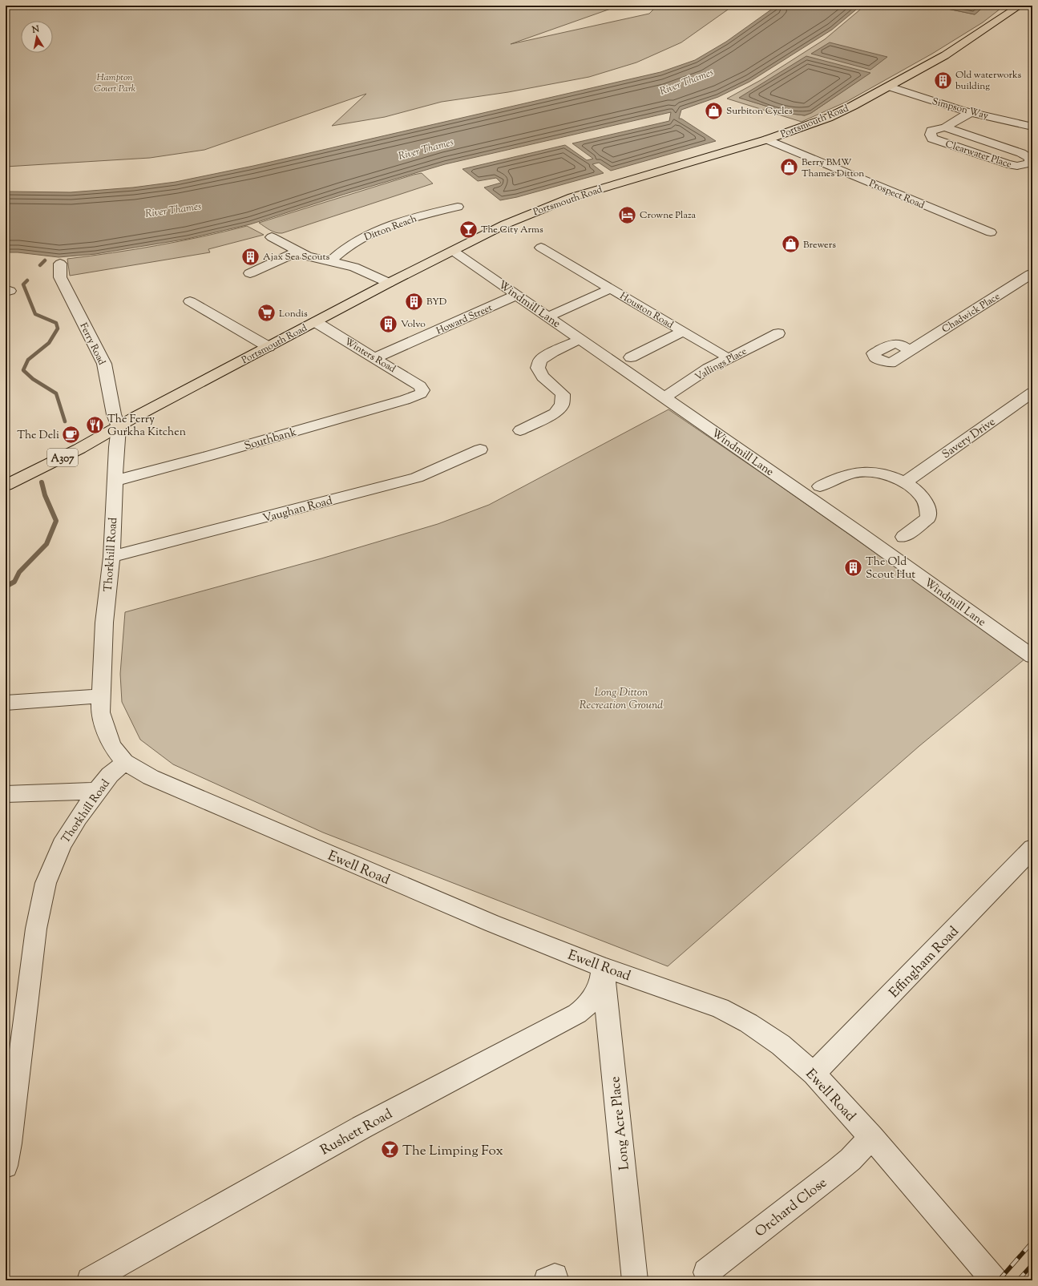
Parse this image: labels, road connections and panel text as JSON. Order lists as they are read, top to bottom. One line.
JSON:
{"streets":{"main road":["Portsmouth Road","A307"],"street":["Simpson Way","Clearwater Place","Prospect Road","Ditton Reach","Windmill Lane","Houston Road","Chadwick Place","Howard Street","Ferry Road","Winters Road","Vallings Place","Savery Drive","Southbank","Vaughan Road","Thorkhill Road","Ewell Road","Effingham Road","Long Acre Place","Rushett Road","Orchard Close"]},"crossings":[["Simpson Way","Portsmouth Road"],["Simpson Way","Clearwater Place"],["Portsmouth Road","Prospect Road"],["Portsmouth Road","Windmill Lane"],["Portsmouth Road","Ferry Road"],["Portsmouth Road","Winters Road"],["Portsmouth Road","Thorkhill Road"],["Windmill Lane","Houston Road"],["Windmill Lane","Howard Street"],["Windmill Lane","Vallings Place"],["Howard Street","Winters Road"],["Ferry Road","Thorkhill Road"],["Winters Road","Southbank"],["Southbank","Thorkhill Road"],["Vaughan Road","Thorkhill Road"],["Thorkhill Road","Ewell Road"],["Ewell Road","Effingham Road"],["Ewell Road","Long Acre Place"],["Ewell Road","Rushett Road"],["Ewell Road","Orchard Close"],["Long Acre Place","Rushett Road"]],"water":["River Thames"],"parks":["Hampton Court Park","Long Ditton Recreation Ground"],"places":{"building":["Old waterworks building","Ajax Sea Scouts","BYD","Volvo","The Old Scout Hut"],"shop":["Surbiton Cycles","Berry BMW Thames Ditton","Brewers"],"hotel":["Crowne Plaza"],"bar":["The City Arms","The Limping Fox"],"supermarket":["Londis"],"restaurant":["The Ferry Gurkha Kitchen"],"cafe":["The Deli"]},"north":"top"}
